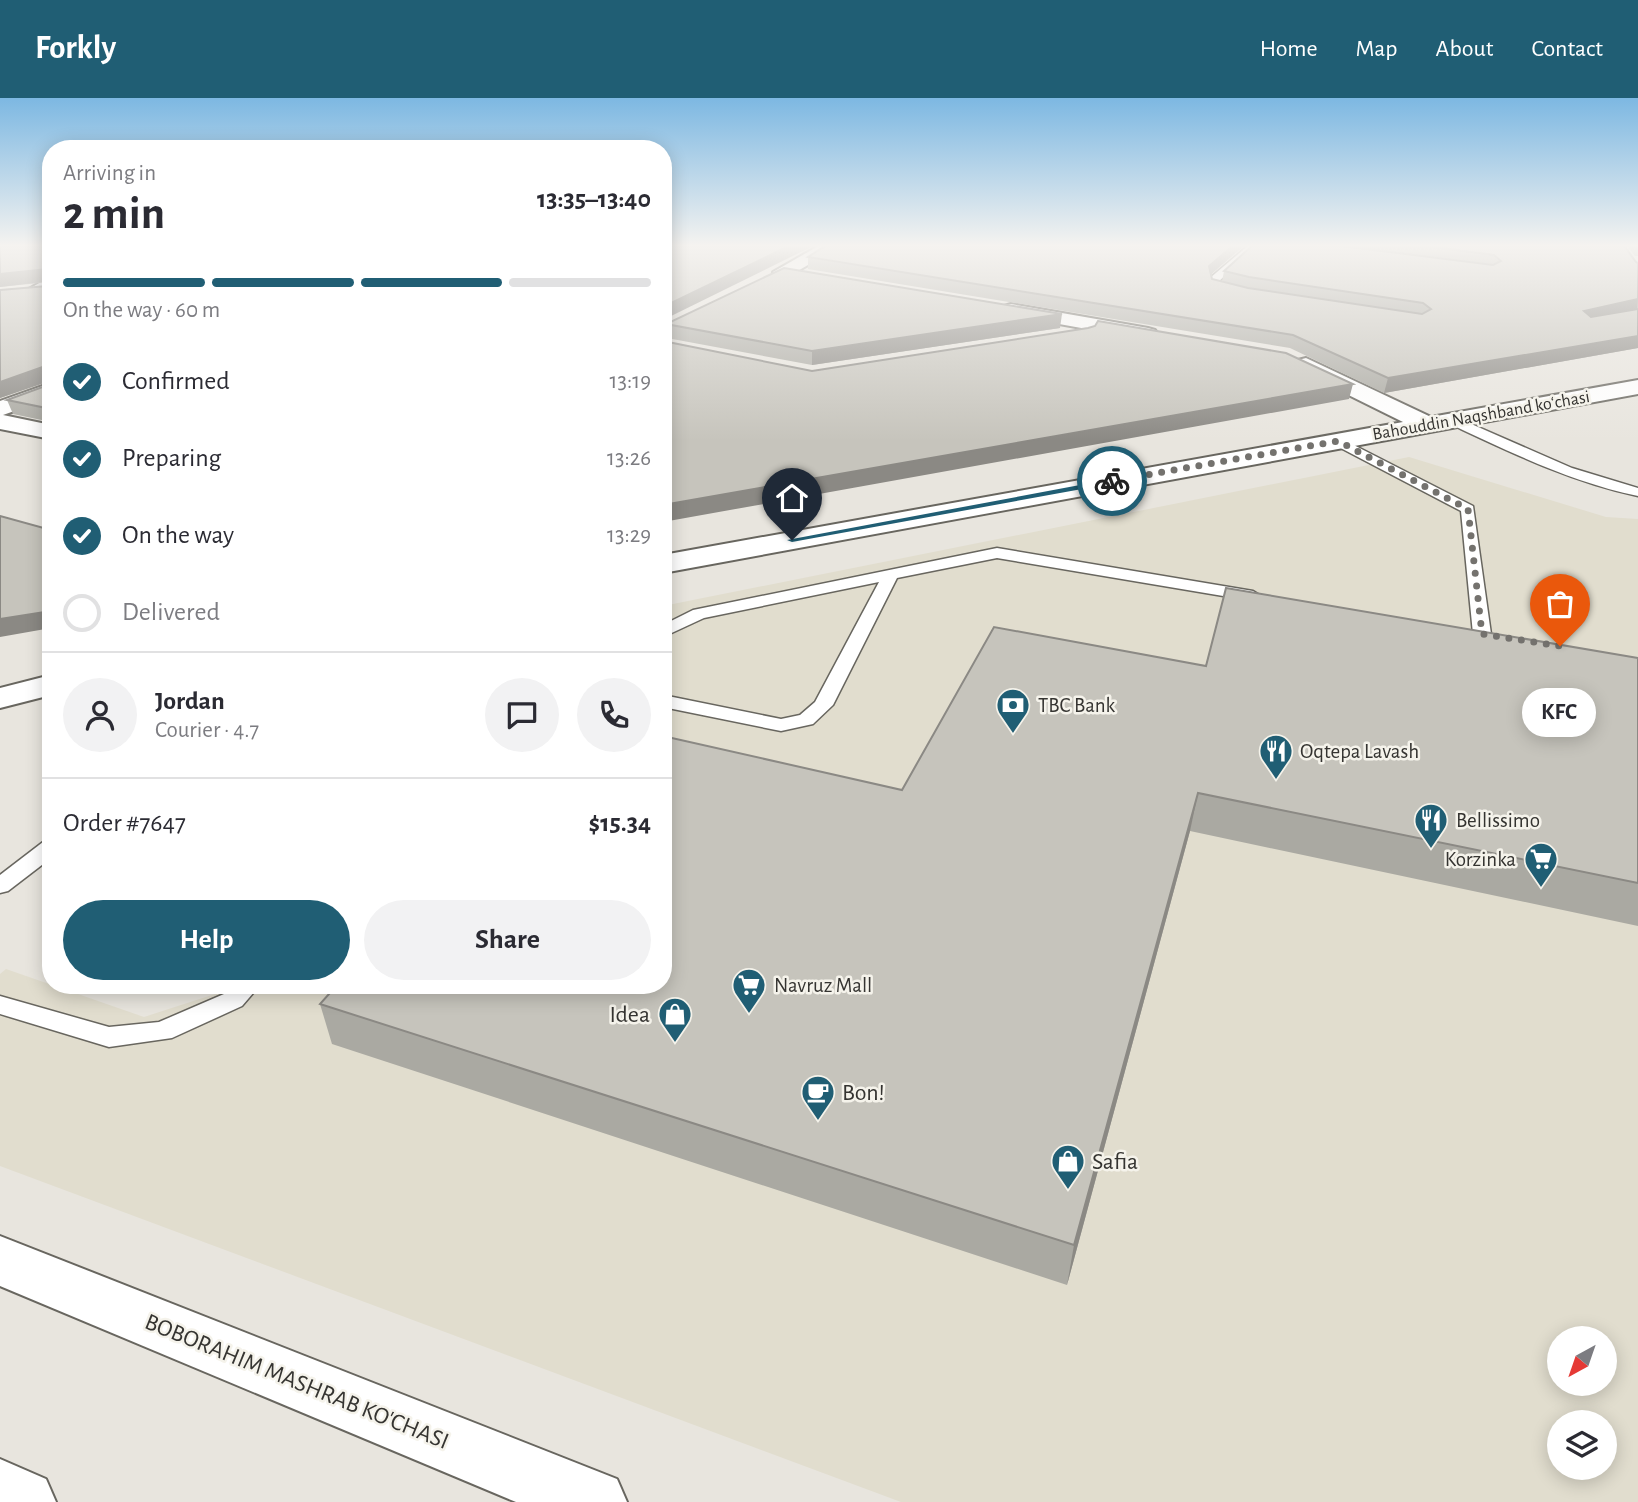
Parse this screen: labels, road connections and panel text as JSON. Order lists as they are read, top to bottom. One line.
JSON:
{"streets":{"street":["Bahouddin Naqshband koʻchasi","BOBORAHIM MASHRAB KO'CHASI"]},"places":{"other":["KFC"],"bank":["TBC Bank"],"restaurant":["Oqtepa Lavash","Bellissimo"],"supermarket":["Korzinka","Navruz Mall"],"shop":["Idea","Safia"],"cafe":["Bon!"]},"north":"bottom left","page":{"header":"Forkly","nav":["Home","Map","About","Contact"],"heading":["2 min","Arriving in","13:35–13:40"],"panel":["Jordan","Courier · 4.7","Order #7647","$15.34"],"bar":"On the way · 60 m","list":[["Confirmed","13:19"],["Preparing","13:26"],["On the way","13:29"],"Delivered"],"bubble":"KFC","buttons":["Help","Share"]}}
